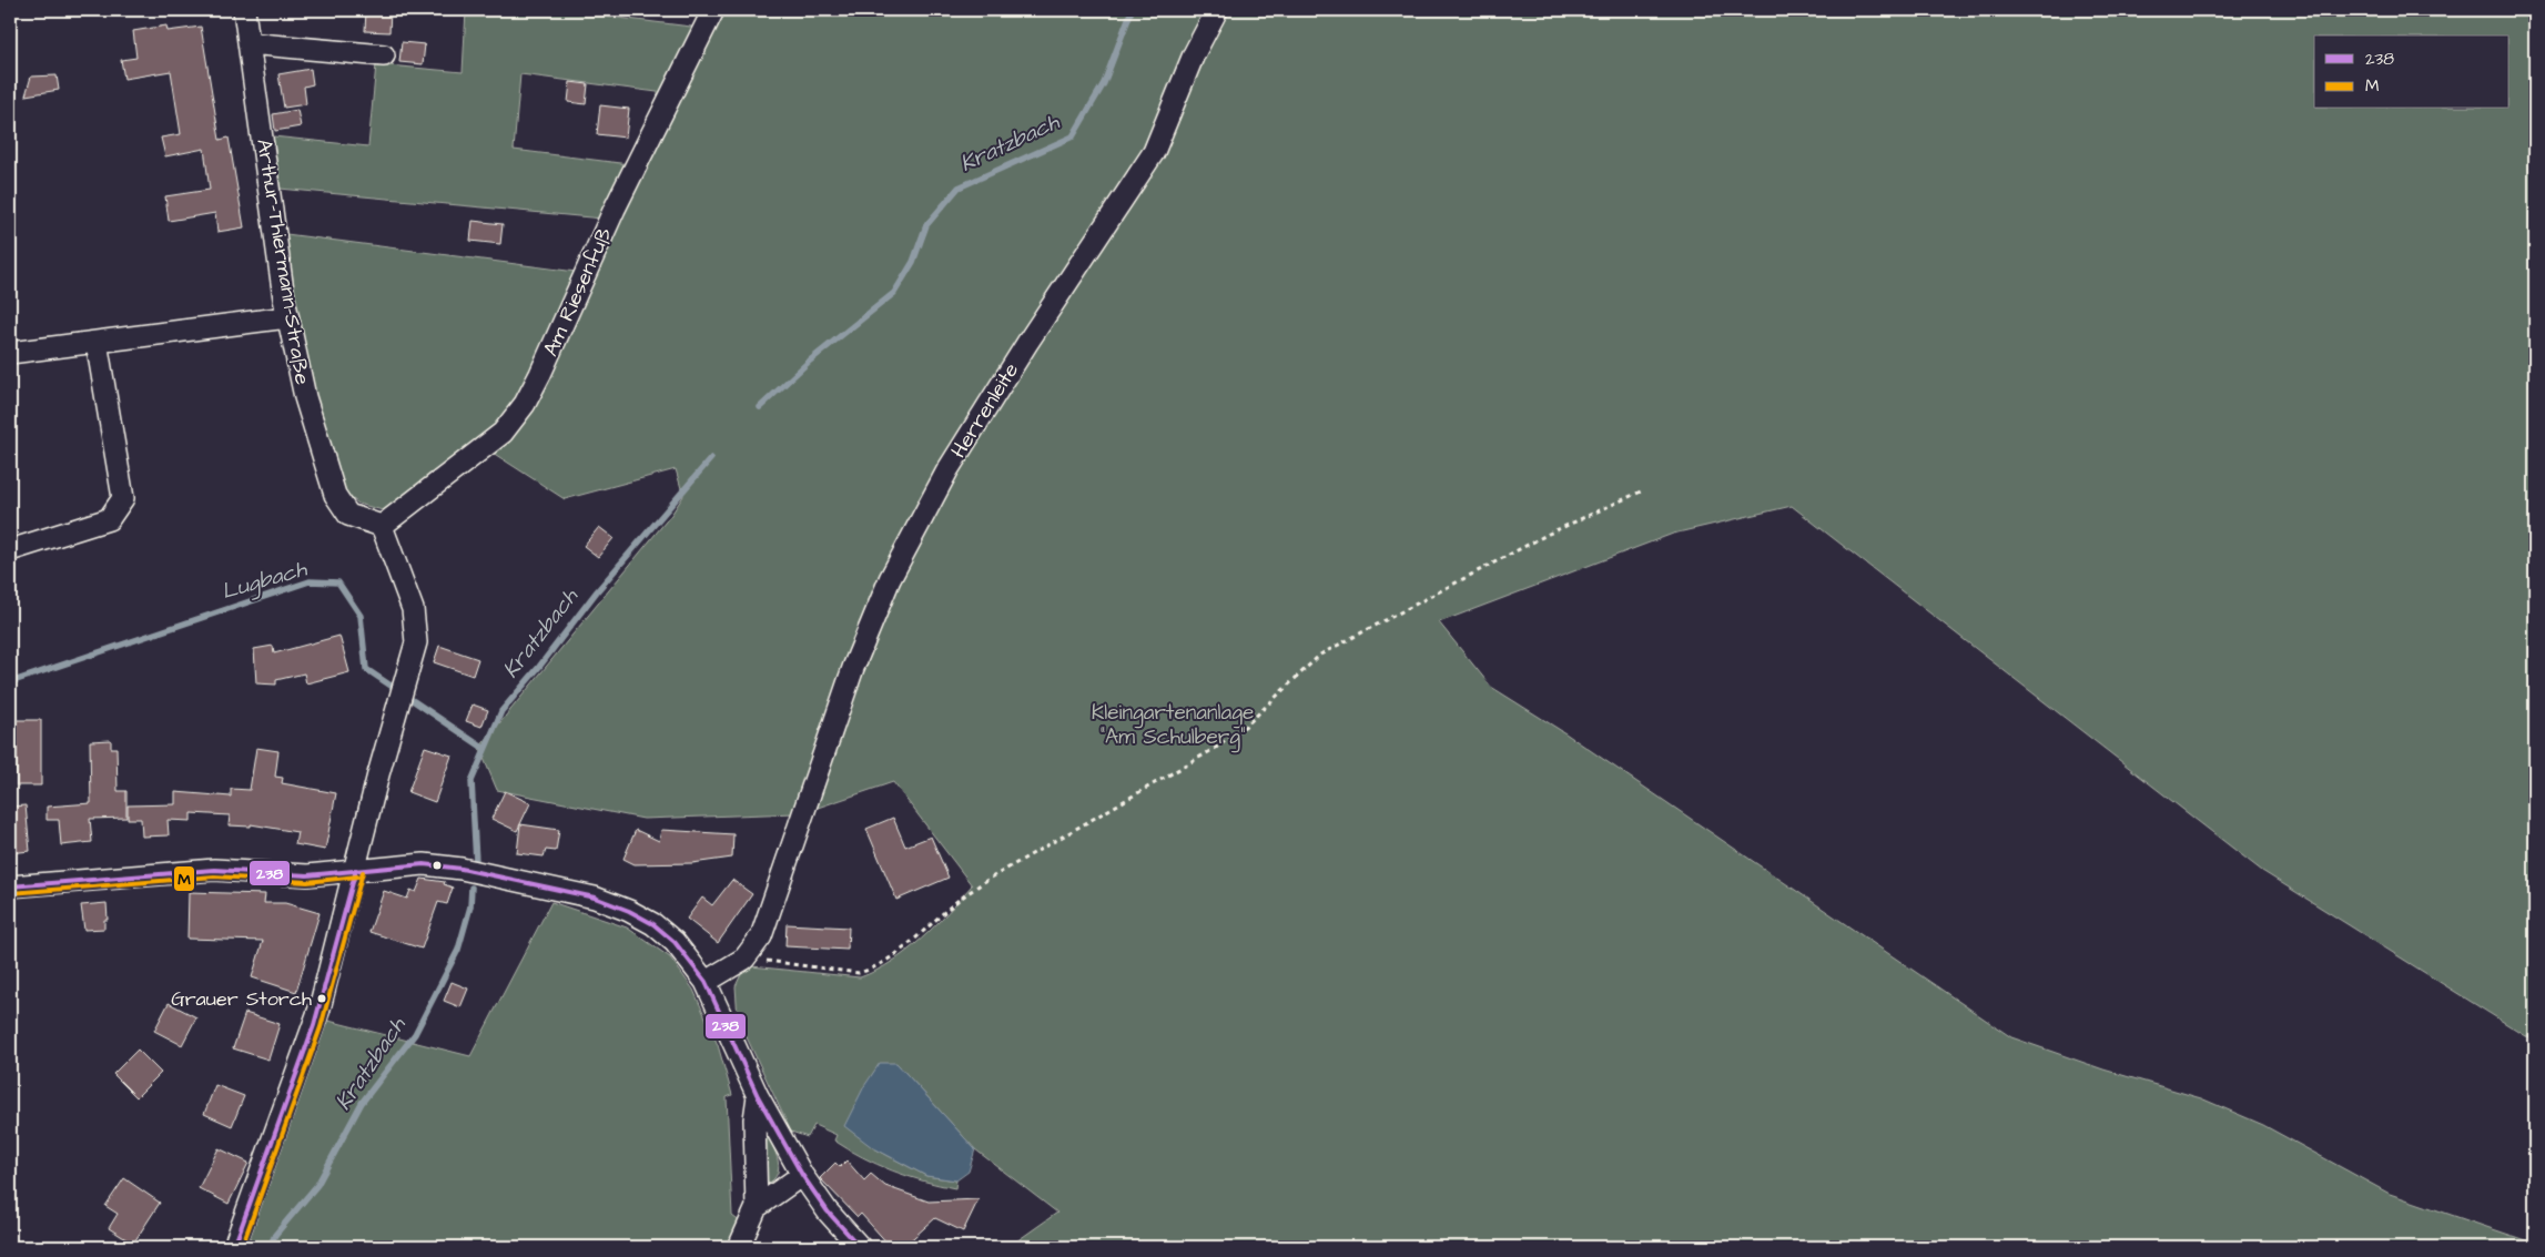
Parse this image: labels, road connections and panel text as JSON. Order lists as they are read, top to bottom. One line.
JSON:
{"streets":{"street":["Arthur-Thiermann-Straße","Am Riesenfuß","Herrenleite"]},"crossings":[["Arthur-Thiermann-Straße","Am Riesenfuß"]],"water":["Kratzbach","Lugbach"],"parks":["Kleingartenanlage \"Am Schulberg\""],"places":["Grauer Storch"],"lines":["transit line 238","transit line M"],"legend":["238","M"]}
